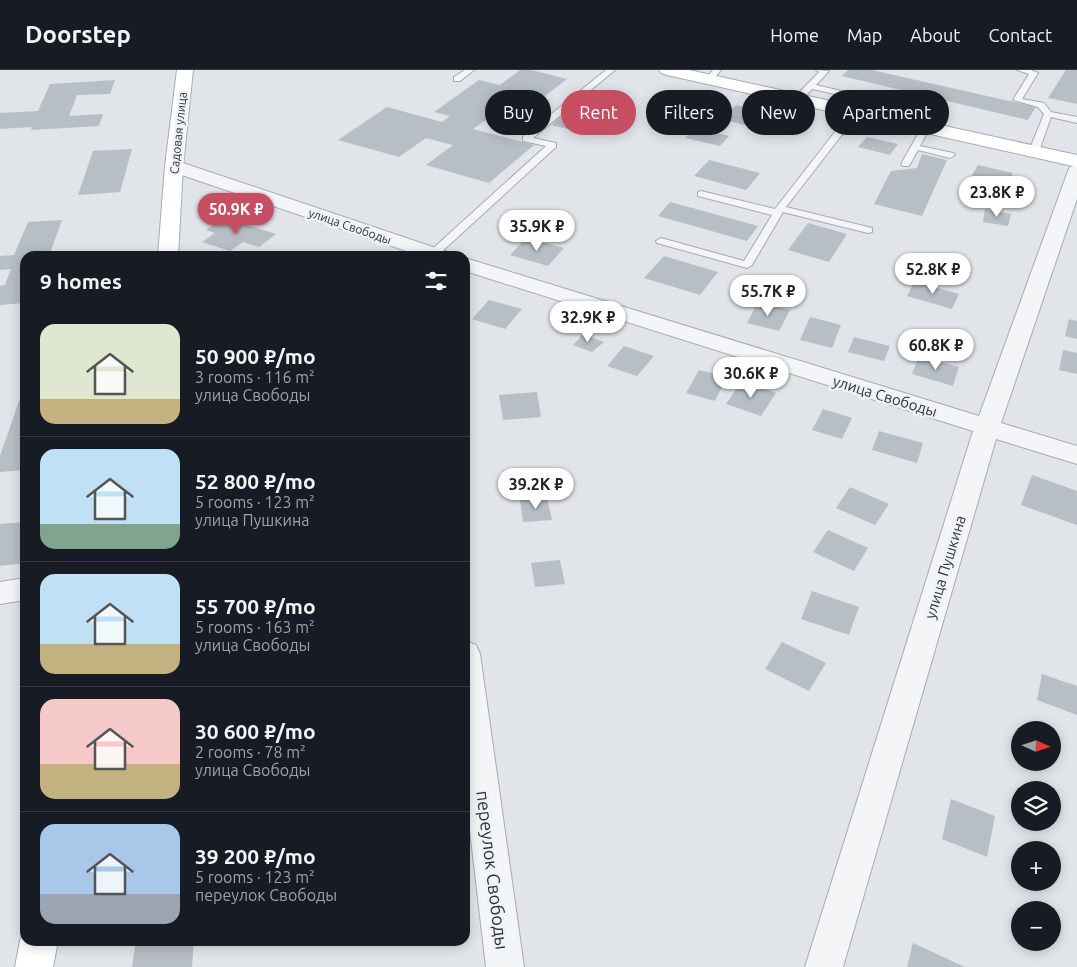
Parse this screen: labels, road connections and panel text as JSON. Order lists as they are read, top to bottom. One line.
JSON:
{"streets":{"street":["Садовая улица","улица Свободы","улица Пушкина","переулок Свободы"]},"crossings":[["Садовая улица","улица Свободы"],["улица Свободы","улица Пушкина"]],"north":"right","page":{"header":"Doorstep","nav":["Home","Map","About","Contact"],"chip":["Buy","Rent","Filters","New","Apartment"],"price":["23.8K ₽","50.9K ₽","35.9K ₽","52.8K ₽","55.7K ₽","32.9K ₽","60.8K ₽","30.6K ₽","39.2K ₽"],"heading":"9 homes","list":[{"name":"50 900 ₽/mo","note":"3 rooms · 116 m² · улица Свободы"},{"name":"52 800 ₽/mo","note":"5 rooms · 123 m² · улица Пушкина"},{"name":"55 700 ₽/mo","note":"5 rooms · 163 m² · улица Свободы"},{"name":"30 600 ₽/mo","note":"2 rooms · 78 m² · улица Свободы"},{"name":"39 200 ₽/mo","note":"5 rooms · 123 m² · переулок Свободы"}],"map_buttons":["+","−"]}}
